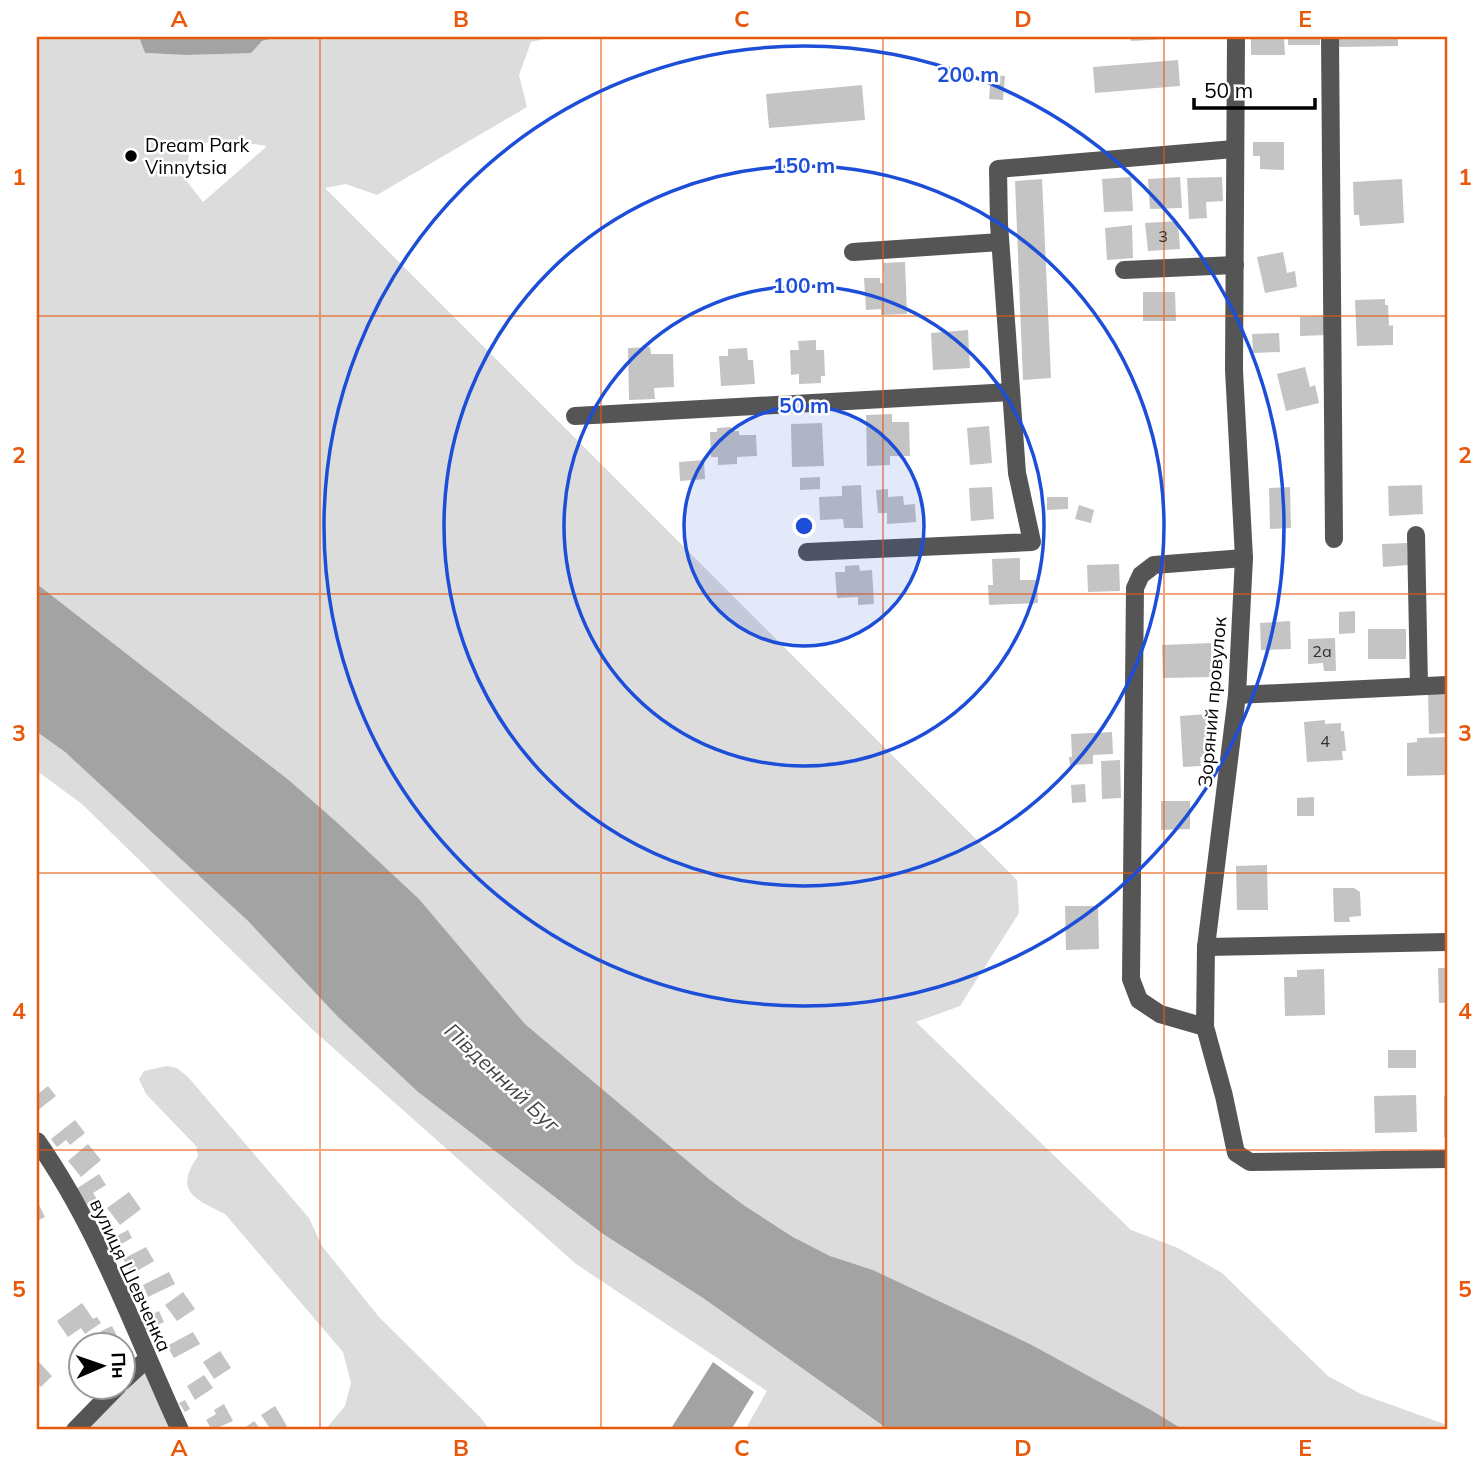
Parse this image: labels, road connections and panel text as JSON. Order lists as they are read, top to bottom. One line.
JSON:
{"streets":{"street":["Зоряний провулок","вулиця Шевченка"]},"water":["Південний Буг"],"places":["Dream Park Vinnytsia"],"house_numbers":["3","2а","4"],"scale_bar":"50 m","north":"right","grid":{"columns":["A","B","C","D","E"],"rows":["1","2","3","4","5"]},"rings":["200 m","150 m","100 m","50 m"]}
